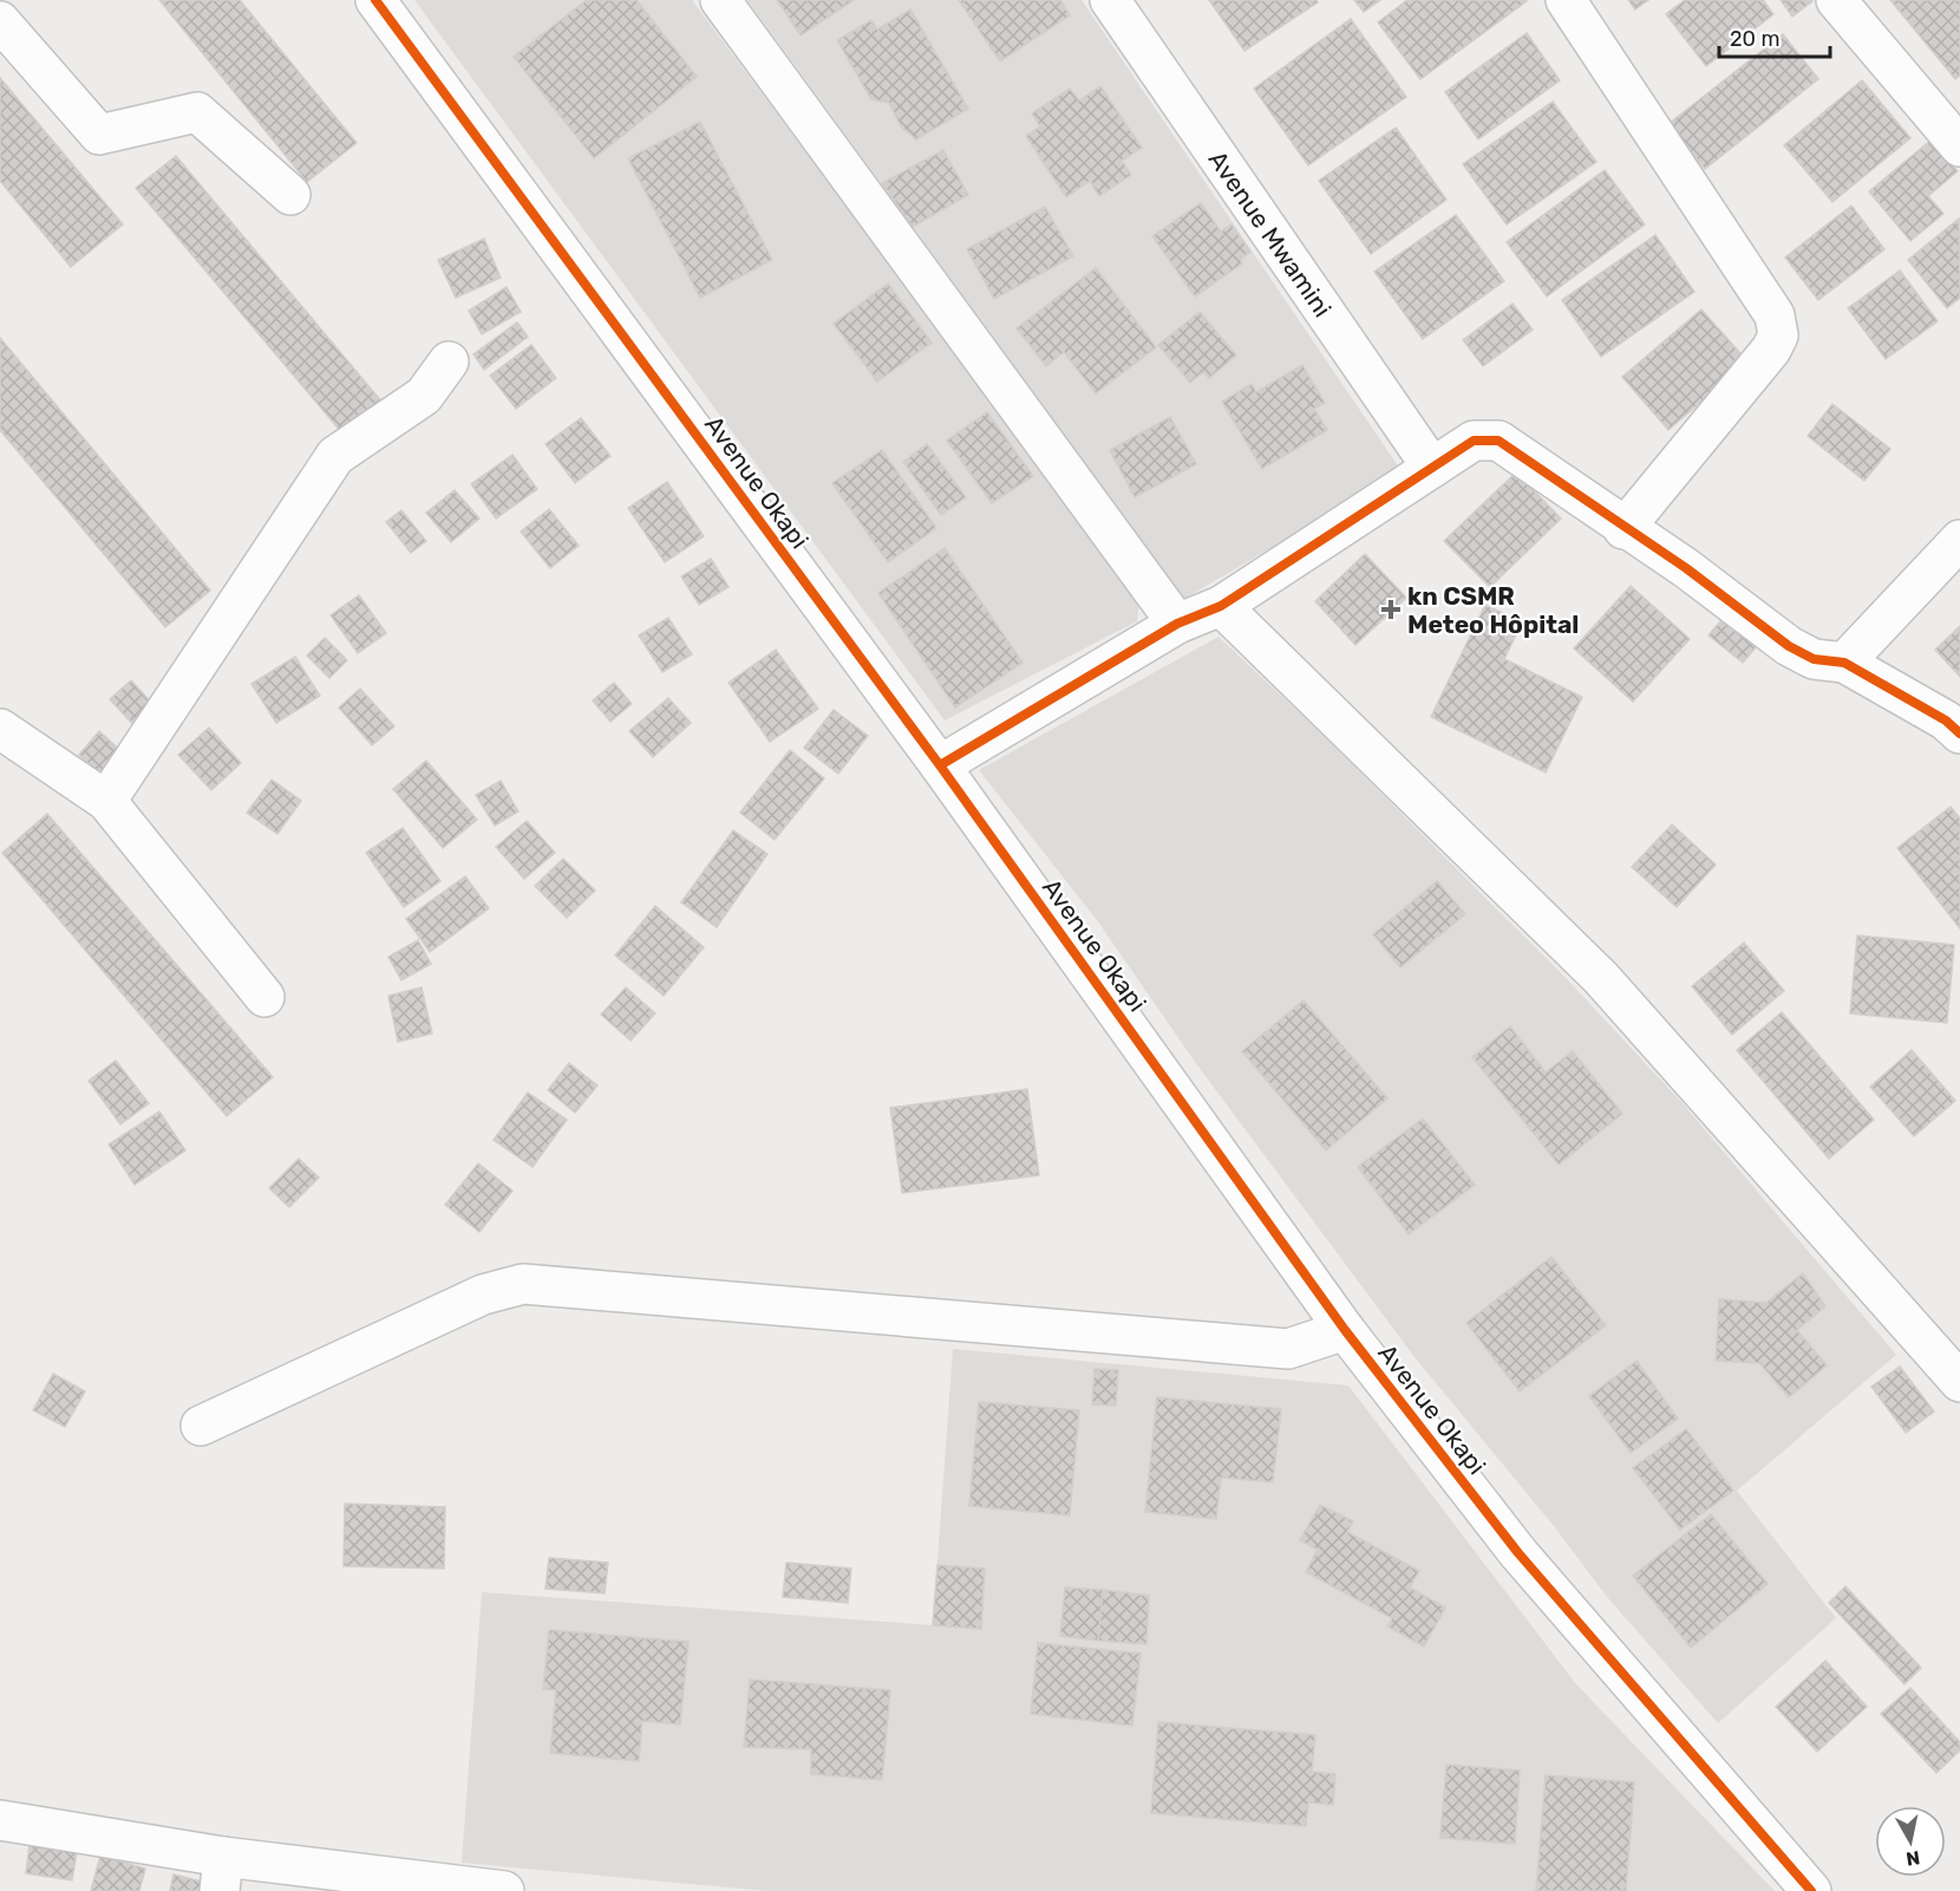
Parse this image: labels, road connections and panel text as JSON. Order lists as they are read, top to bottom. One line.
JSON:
{"streets":{"street":["Avenue Mwamini","Avenue Okapi"]},"places":{"health":["kn CSMR Meteo Hôpital"]},"scale_bar":"20 m","north":"bottom"}
